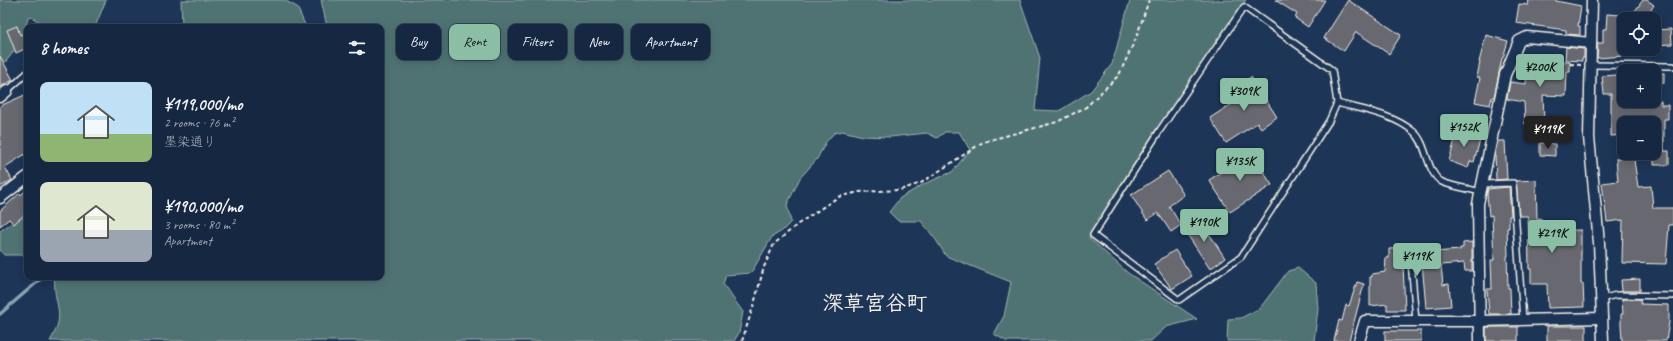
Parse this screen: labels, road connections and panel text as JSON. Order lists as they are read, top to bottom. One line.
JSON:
{"districts":["深草宮谷町"],"page":{"map_buttons":["+","−"],"chip":["Buy","Rent","Filters","New","Apartment"],"heading":"8 homes","price":["¥200K","¥309K","¥152K","¥119K","¥135K","¥190K","¥219K","¥119K"],"list":[{"name":"¥119,000/mo","note":"2 rooms · 76 m² · 墨染通り"},{"name":"¥190,000/mo","note":"3 rooms · 80 m² · Apartment"}]}}
